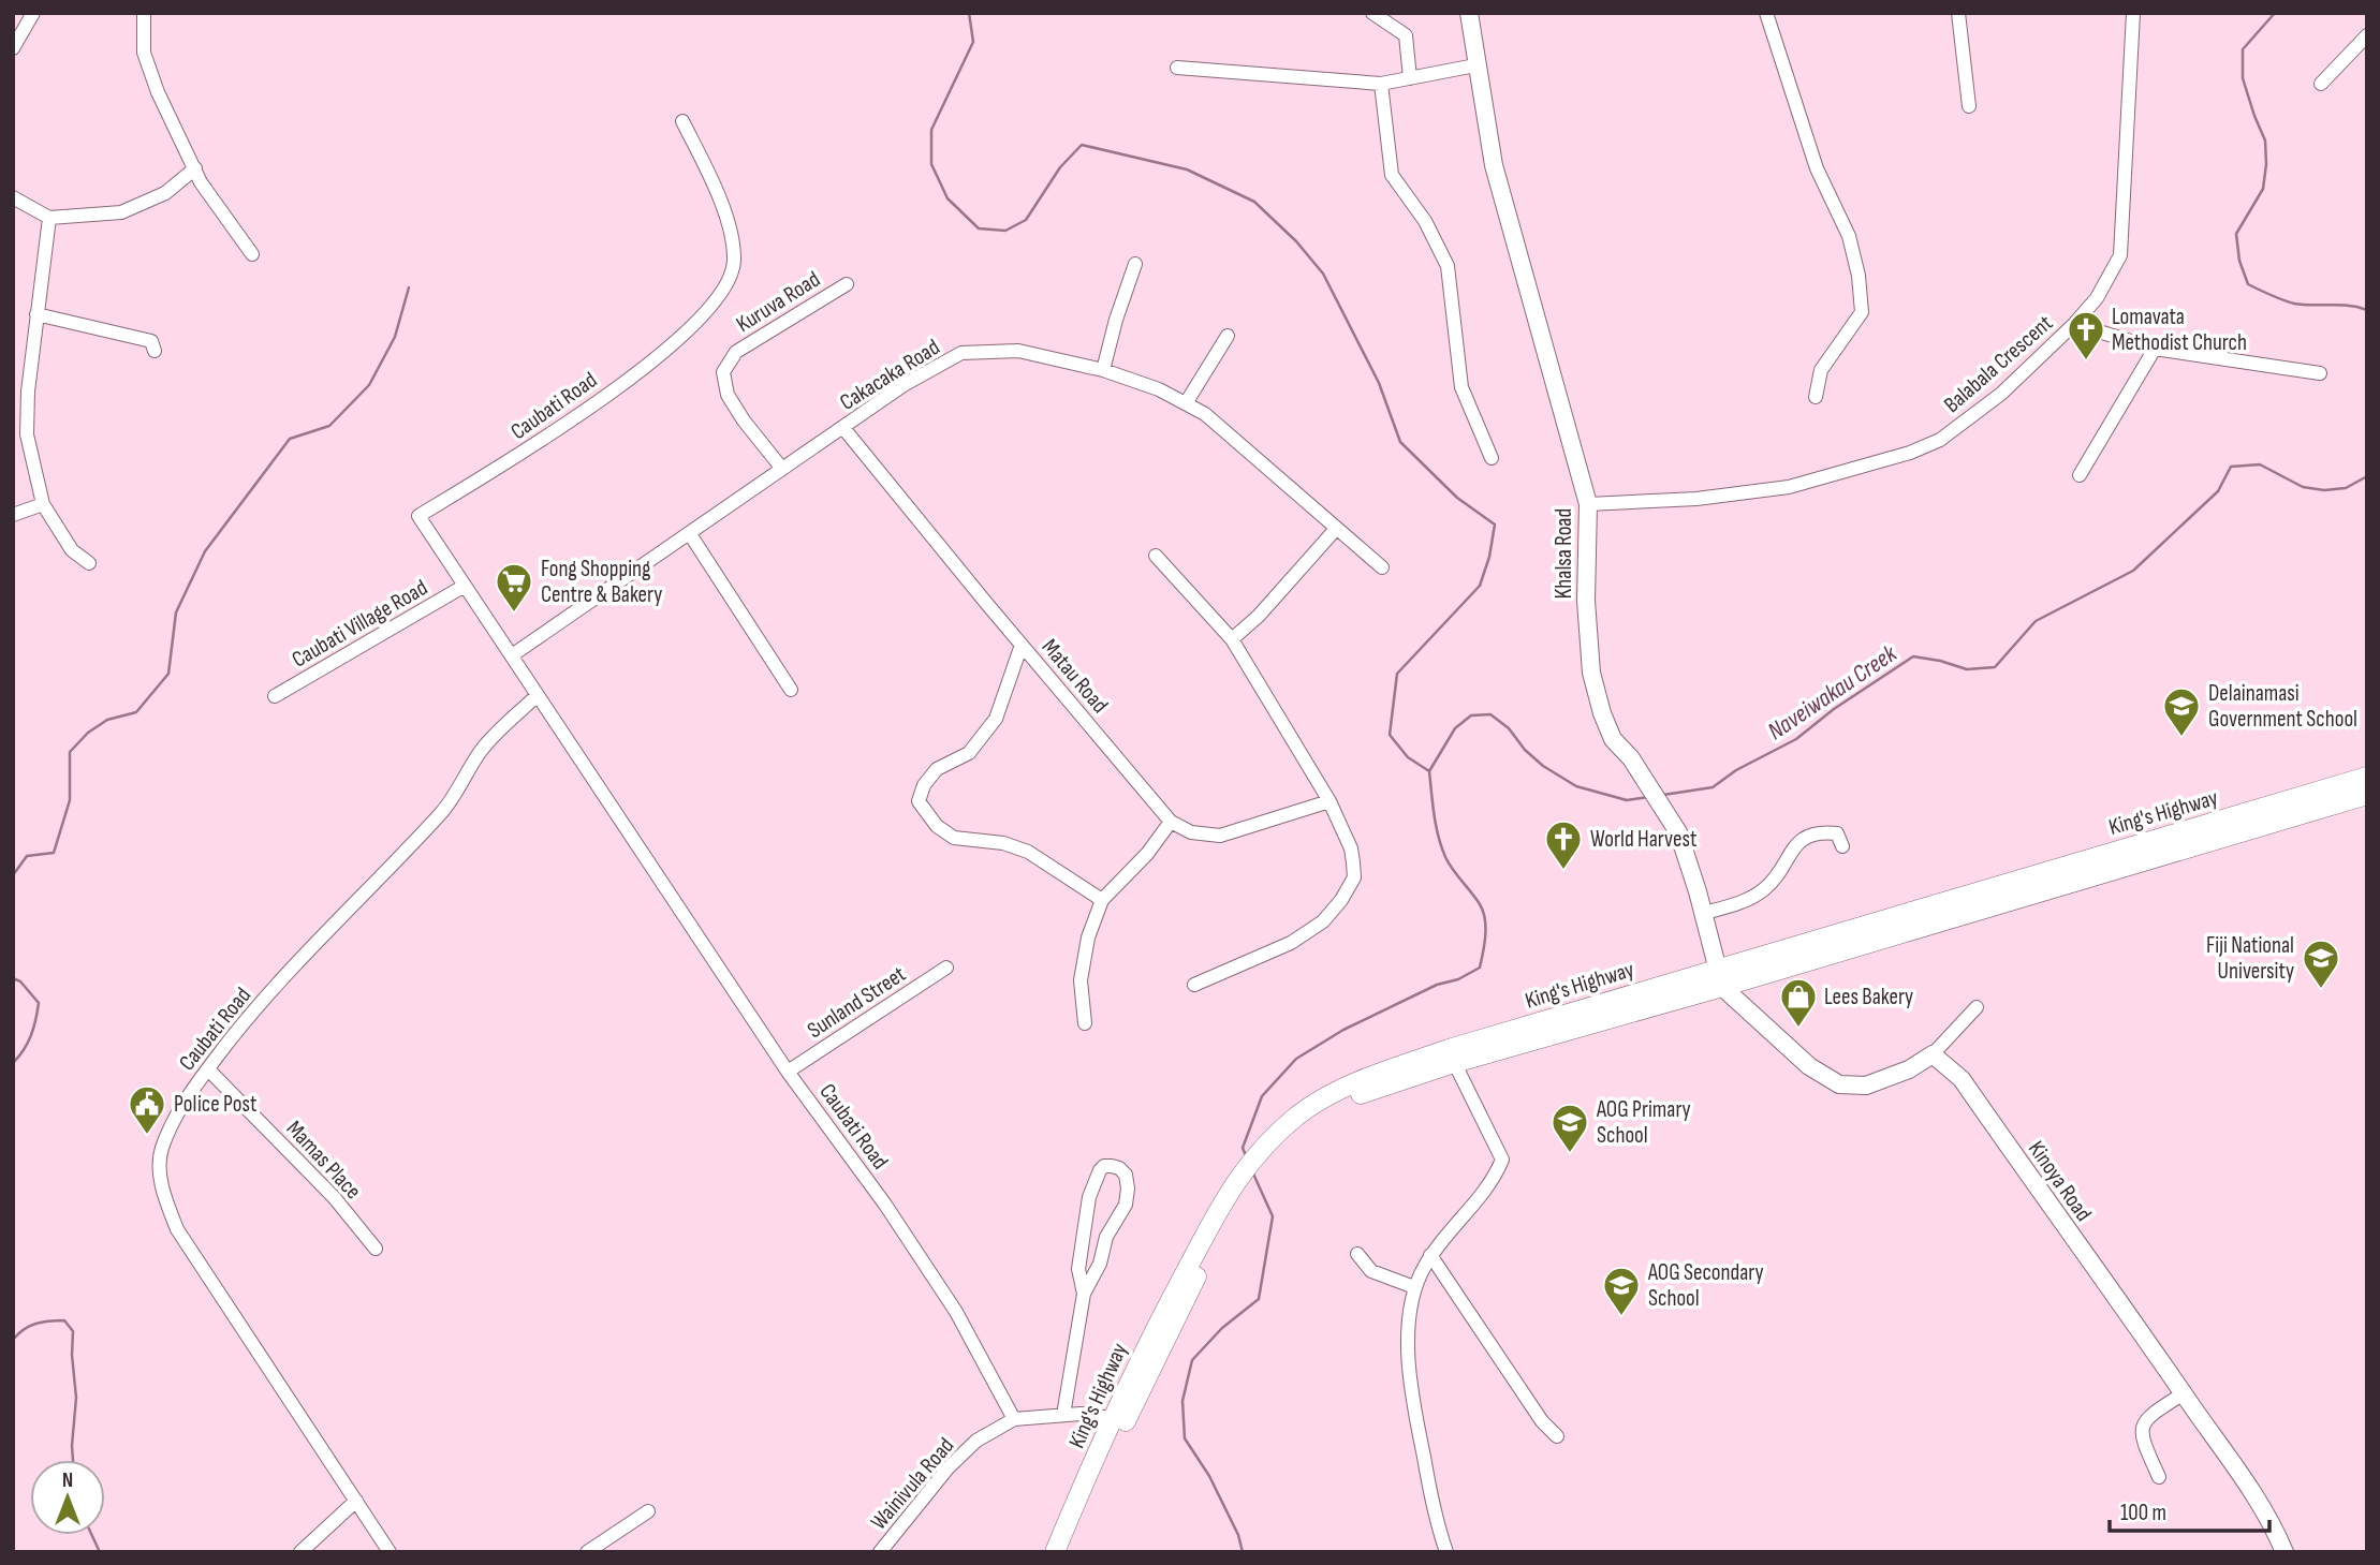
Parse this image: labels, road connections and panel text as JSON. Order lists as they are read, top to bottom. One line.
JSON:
{"streets":{"highway":["King's Highway"],"main road":["Khalsa Road","Kinoya Road"],"street":["Kuruva Road","Balabala Crescent","Cakacaka Road","Caubati Road","Caubati Village Road","Matau Road","Sunland Street","Mamas Place","Wainivula Road"]},"crossings":[["Kuruva Road","Cakacaka Road"],["Balabala Crescent","Khalsa Road"],["Cakacaka Road","Caubati Road"],["Cakacaka Road","Matau Road"],["Caubati Road","Caubati Village Road"],["Caubati Road","Sunland Street"],["Caubati Road","Mamas Place"],["Caubati Road","Wainivula Road"],["Khalsa Road","King's Highway"]],"water":["Naveiwakau Creek"],"places":{"church":["Lomavata Methodist Church","World Harvest"],"supermarket":["Fong Shopping Centre & Bakery"],"school or university":["Delainamasi Government School","Fiji National University","AOG Primary School","AOG Secondary School"],"shop":["Lees Bakery"],"public building":["Police Post"]},"scale_bar":"100 m","north":"top"}
